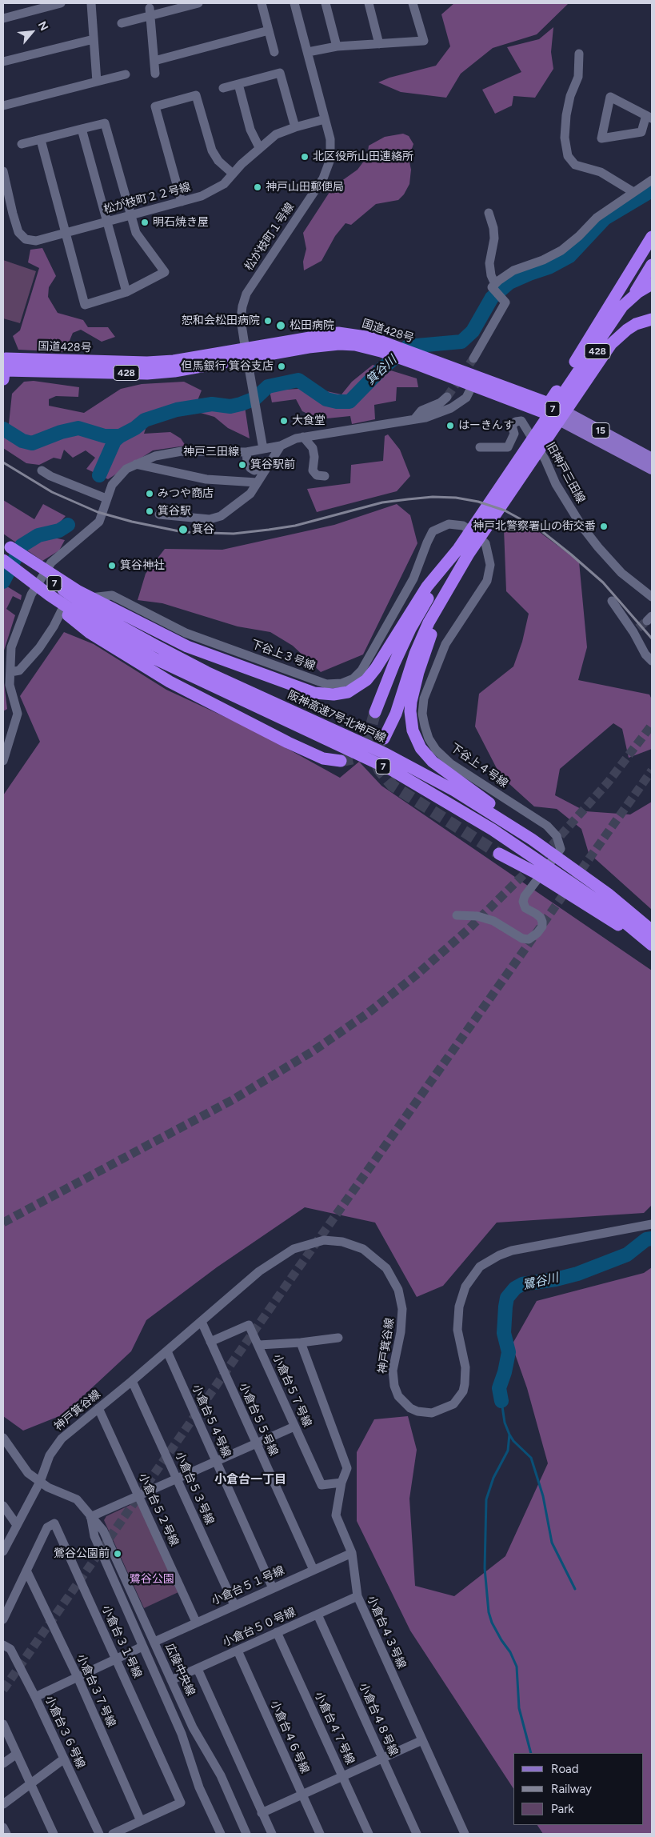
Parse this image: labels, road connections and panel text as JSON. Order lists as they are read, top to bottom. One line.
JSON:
{"streets":{"highway":["国道428号","428","7","阪神高速7号北神戸線"],"main road":["15"],"street":["松が枝町２２号線","松が枝町１号線","神戸三田線","旧神戸三田線","下谷上３号線","下谷上４号線","神戸箕谷線","小倉台５７号線","小倉台５５号線","小倉台５４号線","小倉台５３号線","小倉台５２号線","小倉台５１号線","小倉台５０号線","小倉台４３号線","小倉台３１号線","広陵中央線","小倉台３７号線","小倉台４８号線","小倉台４７号線","小倉台３６号線","小倉台４６号線"]},"crossings":[["松が枝町２２号線","松が枝町１号線"],["松が枝町１号線","国道428号"],["松が枝町１号線","神戸三田線"],["国道428号","428"],["国道428号","15"],["国道428号","神戸三田線"],["428","7"],["428","15"],["7","阪神高速7号北神戸線"],["神戸三田線","下谷上３号線"],["下谷上３号線","下谷上４号線"],["神戸箕谷線","小倉台５５号線"],["神戸箕谷線","小倉台５４号線"],["神戸箕谷線","小倉台５３号線"],["神戸箕谷線","小倉台５２号線"],["神戸箕谷線","広陵中央線"],["小倉台５７号線","小倉台５５号線"],["小倉台５７号線","小倉台４３号線"],["小倉台５５号線","小倉台５１号線"],["小倉台５４号線","小倉台５１号線"],["小倉台５３号線","小倉台５１号線"],["小倉台５２号線","小倉台５１号線"],["小倉台５１号線","小倉台４３号線"],["小倉台５１号線","広陵中央線"],["小倉台５０号線","小倉台４３号線"],["小倉台５０号線","広陵中央線"],["小倉台５０号線","小倉台４８号線"],["小倉台５０号線","小倉台４７号線"],["小倉台５０号線","小倉台４６号線"],["小倉台３１号線","小倉台３７号線"]],"districts":["小倉台一丁目"],"water":["箕谷川","鷺谷川"],"parks":["鷺谷公園"],"places":["北区役所山田連絡所","神戸山田郵便局","明石焼き屋","恕和会松田病院","松田病院","但馬銀行 箕谷支店","大食堂","はーきんす","箕谷駅前","みつや商店","箕谷駅","神戸北警察署山の街交番","箕谷","箕谷神社","鶯谷公園前"],"legend":["Road","Railway","Park"],"north":"top right"}
